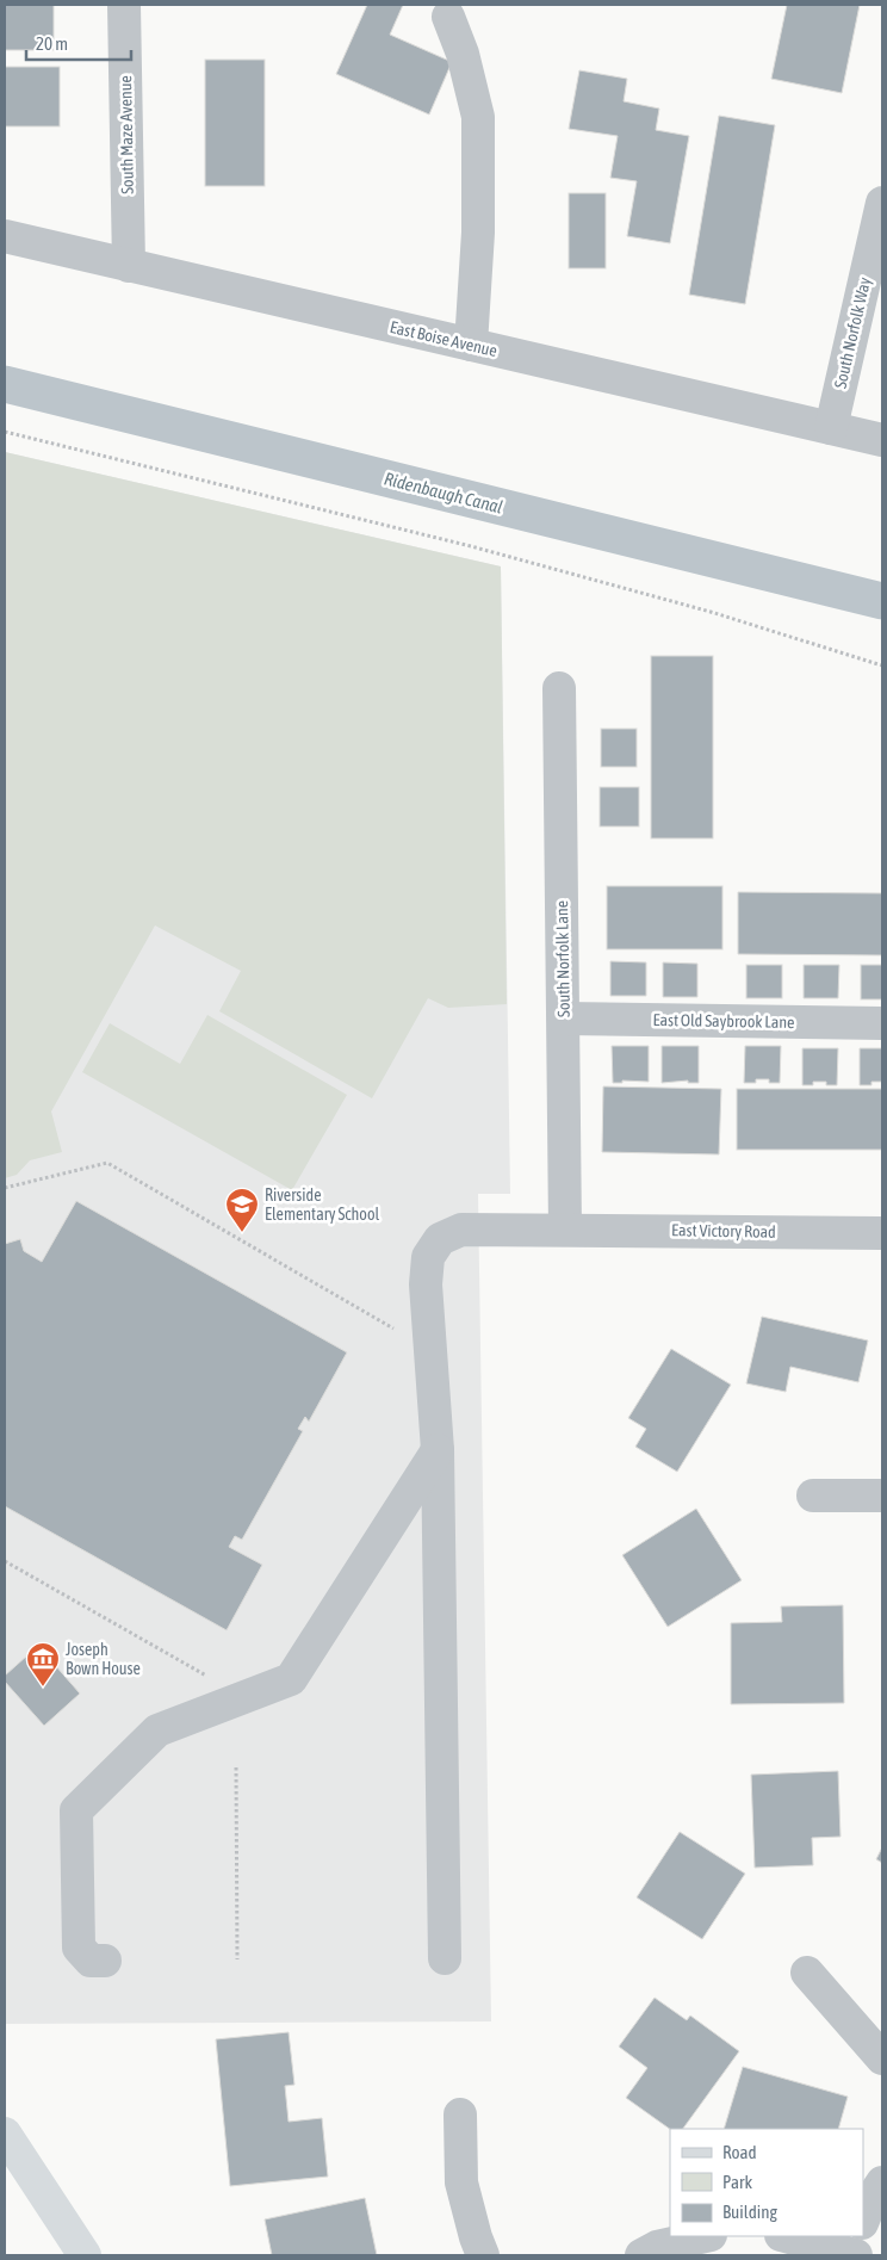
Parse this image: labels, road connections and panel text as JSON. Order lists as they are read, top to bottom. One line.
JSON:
{"streets":{"street":["South Maze Avenue","South Norfolk Way","East Boise Avenue","South Norfolk Lane","East Old Saybrook Lane","East Victory Road"]},"crossings":[["South Maze Avenue","East Boise Avenue"],["South Norfolk Way","East Boise Avenue"],["South Norfolk Lane","East Old Saybrook Lane"],["South Norfolk Lane","East Victory Road"]],"water":["Ridenbaugh Canal"],"places":{"school or university":["Riverside Elementary School"],"museum":["Joseph Bown House"]},"legend":["Road","Park","Building"],"scale_bar":"20 m"}
